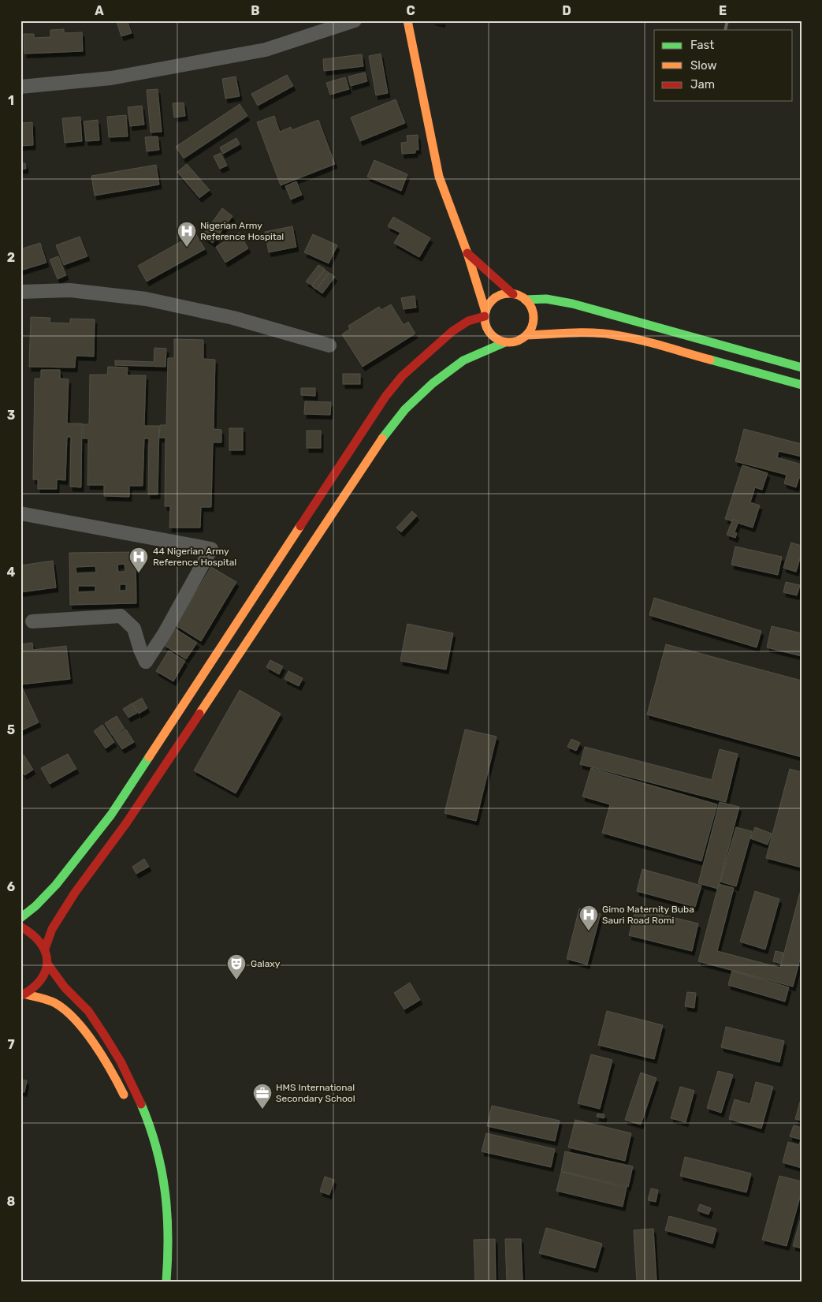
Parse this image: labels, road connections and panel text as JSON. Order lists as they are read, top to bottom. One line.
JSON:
{"places":{"hospital":["Nigerian Army Reference Hospital","44 Nigerian Army Reference Hospital","Gimo Maternity Buba Sauri Road Romi"],"theatre":["Galaxy"],"office":["HMS International Secondary School"]},"legend":["Fast","Slow","Jam"],"grid":{"columns":["A","B","C","D","E"],"rows":["1","2","3","4","5","6","7","8"]}}
